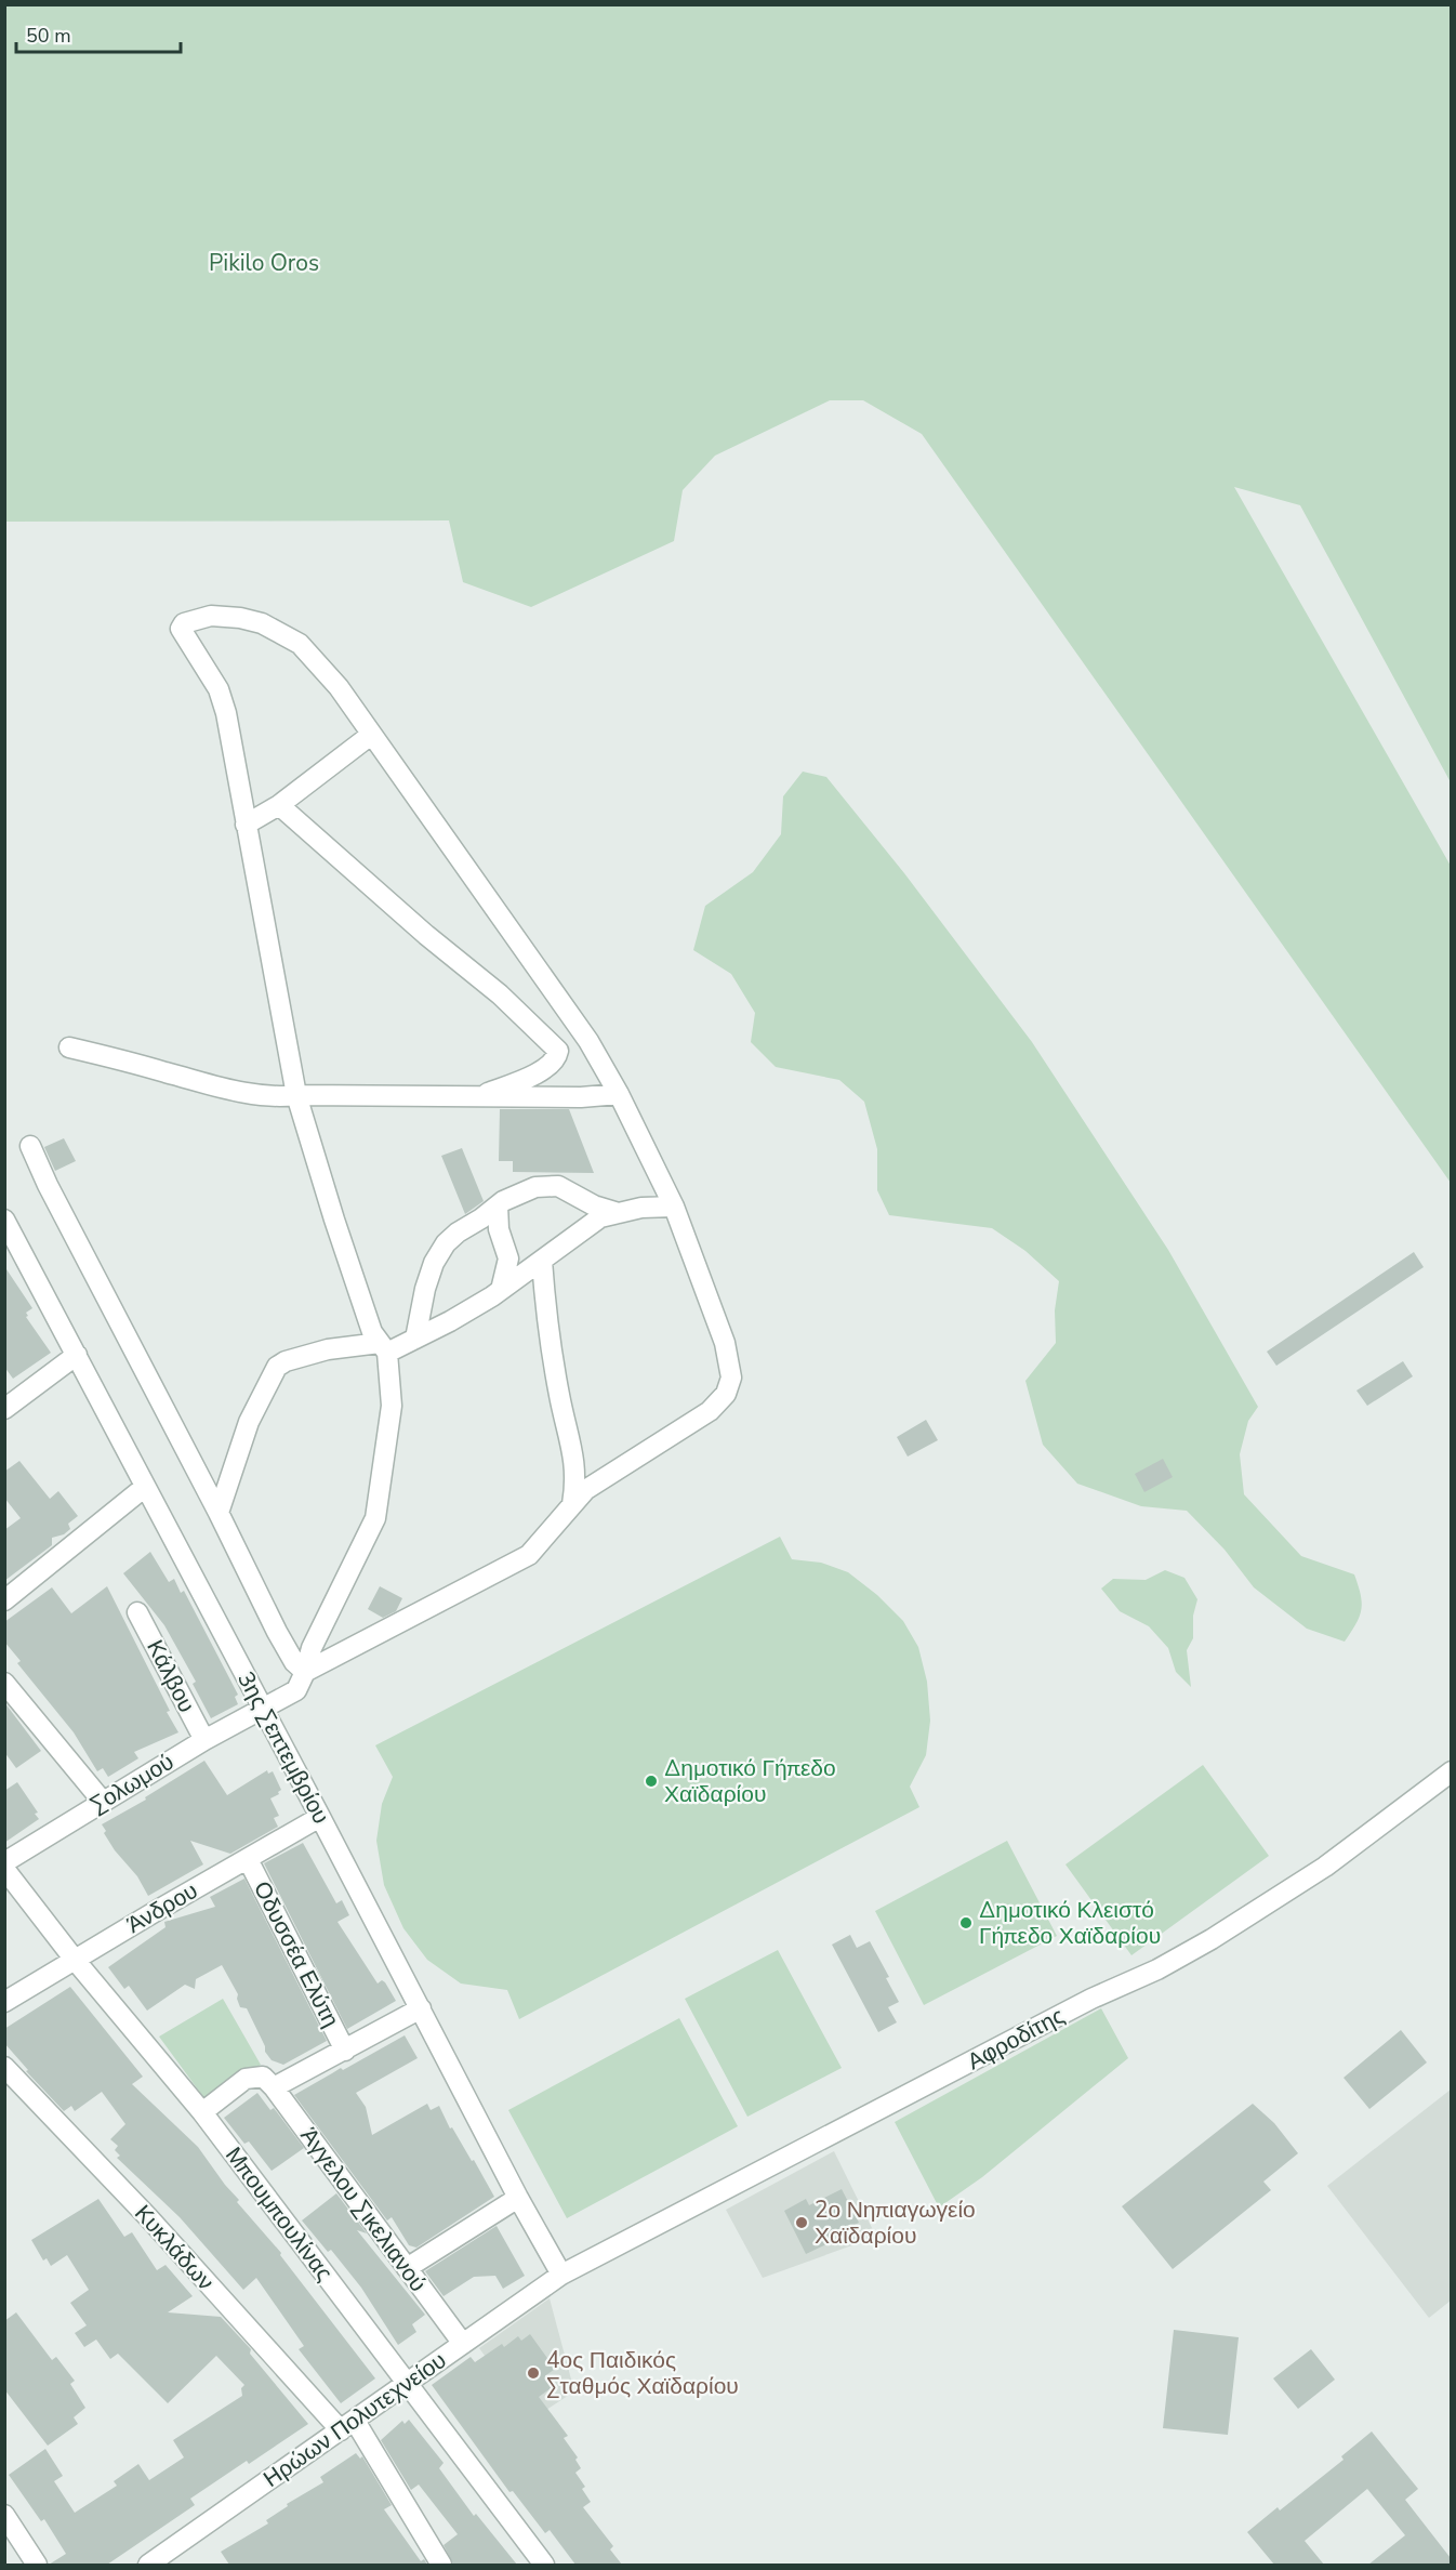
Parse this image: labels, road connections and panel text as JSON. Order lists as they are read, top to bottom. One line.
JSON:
{"streets":{"street":["Κάλβου","3ης Σεπτεμβρίου","Σολωμού","Άνδρου","Οδυσσέα Ελύτη","Αφροδίτης","Άγγελου Σικελιανού","Μπουμπουλίνας","Κυκλάδων","Ηρώων Πολυτεχνείου"]},"crossings":[["Κάλβου","Σολωμού"],["3ης Σεπτεμβρίου","Σολωμού"],["3ης Σεπτεμβρίου","Άνδρου"],["3ης Σεπτεμβρίου","Αφροδίτης"],["3ης Σεπτεμβρίου","Ηρώων Πολυτεχνείου"],["Άνδρου","Οδυσσέα Ελύτη"],["Άνδρου","Μπουμπουλίνας"],["Αφροδίτης","Ηρώων Πολυτεχνείου"],["Άγγελου Σικελιανού","Ηρώων Πολυτεχνείου"],["Μπουμπουλίνας","Ηρώων Πολυτεχνείου"],["Κυκλάδων","Ηρώων Πολυτεχνείου"]],"parks":["Pikilo Oros"],"places":["Δημοτικό Γήπεδο Χαϊδαρίου","Δημοτικό Κλειστό Γήπεδο Χαϊδαρίου","2ο Νηπιαγωγείο Χαϊδαρίου","4ος Παιδικός Σταθμός Χαϊδαρίου"],"scale_bar":"50 m"}
